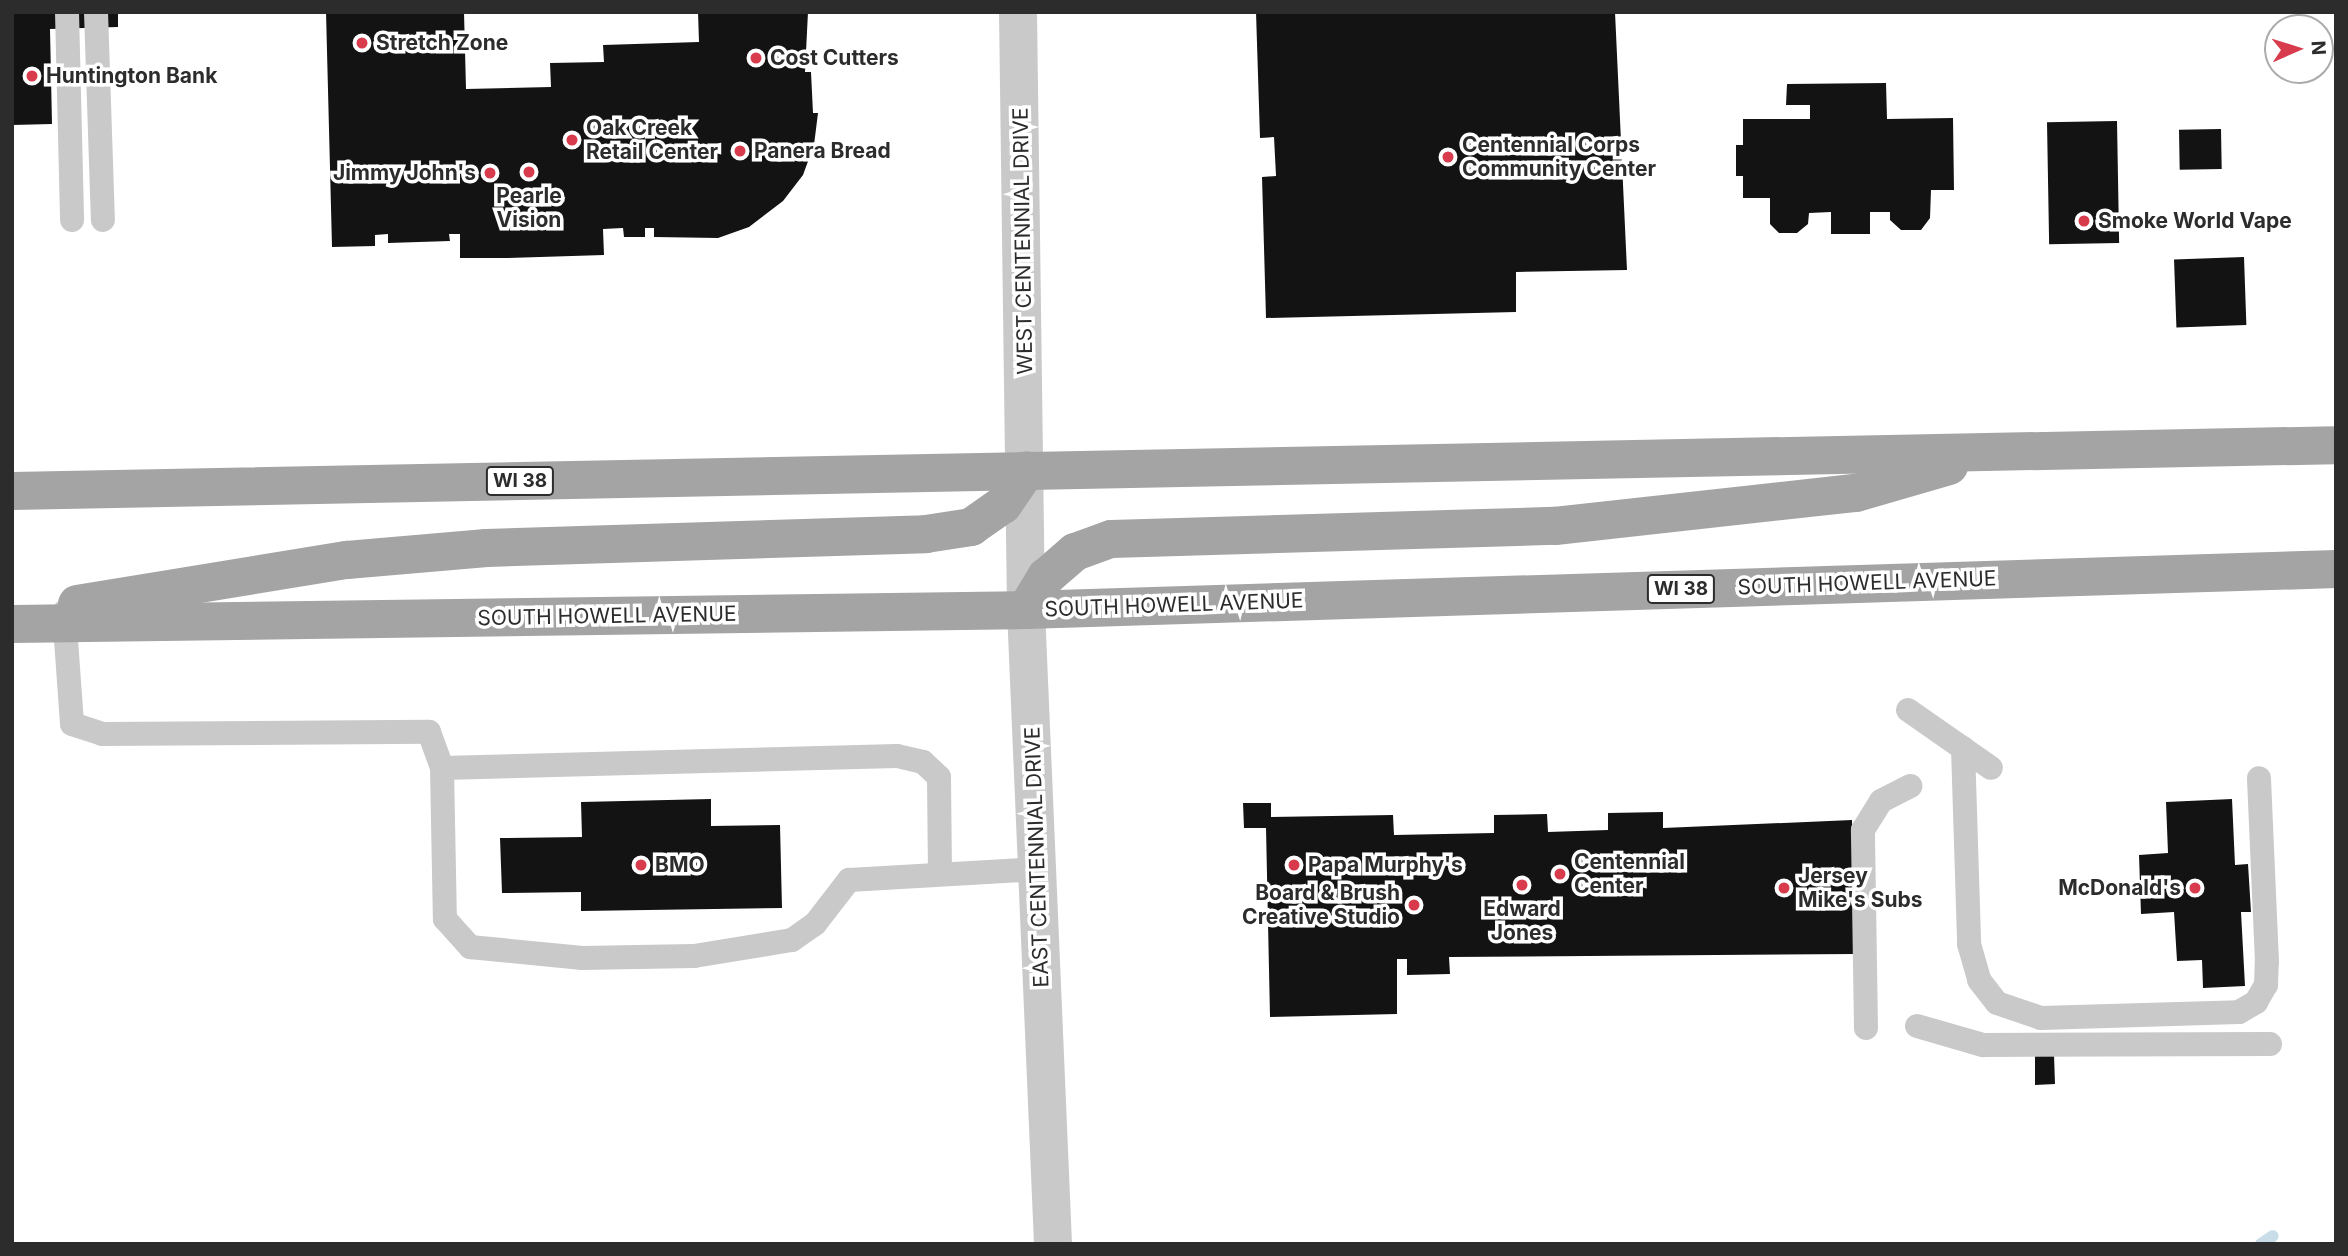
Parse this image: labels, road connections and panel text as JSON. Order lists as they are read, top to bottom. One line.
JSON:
{"streets":{"main road":["WI 38","SOUTH HOWELL AVENUE"],"street":["WEST CENTENNIAL DRIVE","EAST CENTENNIAL DRIVE"]},"crossings":[["WEST CENTENNIAL DRIVE","WI 38"],["WEST CENTENNIAL DRIVE","EAST CENTENNIAL DRIVE"],["WI 38","EAST CENTENNIAL DRIVE"],["SOUTH HOWELL AVENUE","EAST CENTENNIAL DRIVE"]],"places":["Stretch Zone","Cost Cutters","Huntington Bank","Oak Creek Retail Center","Panera Bread","Centennial Corps Community Center","Pearle Vision","Jimmy John's","Smoke World Vape","BMO","Papa Murphy's","Centennial Center","Edward Jones","Jersey Mike's Subs","McDonald's","Board & Brush Creative Studio"],"north":"right"}
